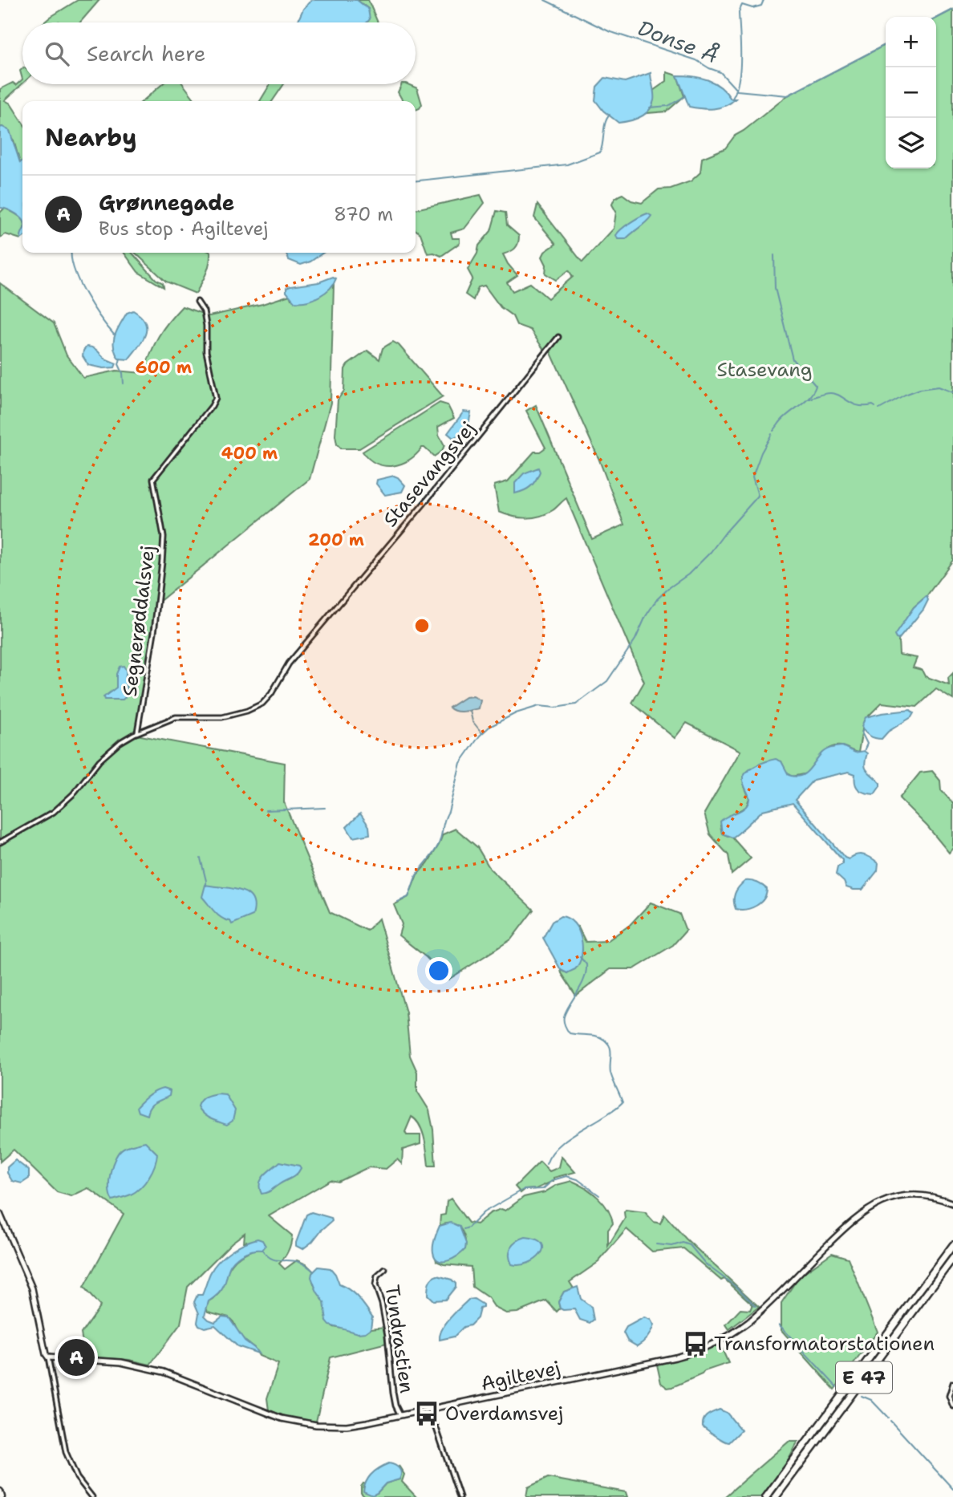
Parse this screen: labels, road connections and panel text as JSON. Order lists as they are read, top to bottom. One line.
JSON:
{"streets":{"highway":["E 47"],"street":["Stasevangsvej","Segnerøddalsvej","Tundrastien","Agiltevej"]},"crossings":[["Stasevangsvej","Segnerøddalsvej"],["Tundrastien","Agiltevej"]],"water":["Donse Å"],"parks":["Stasevang"],"places":{"bus stop":["Transformatorstationen","Overdamsvej"]},"page":{"map_buttons":["+","−"],"search":"Search here","heading":"Nearby","list":[{"mark":"A","name":"Grønnegade","note":"Bus stop · Agiltevej","value":"870 m"}],"pins":"A"},"rings":["600 m","400 m","200 m"]}
